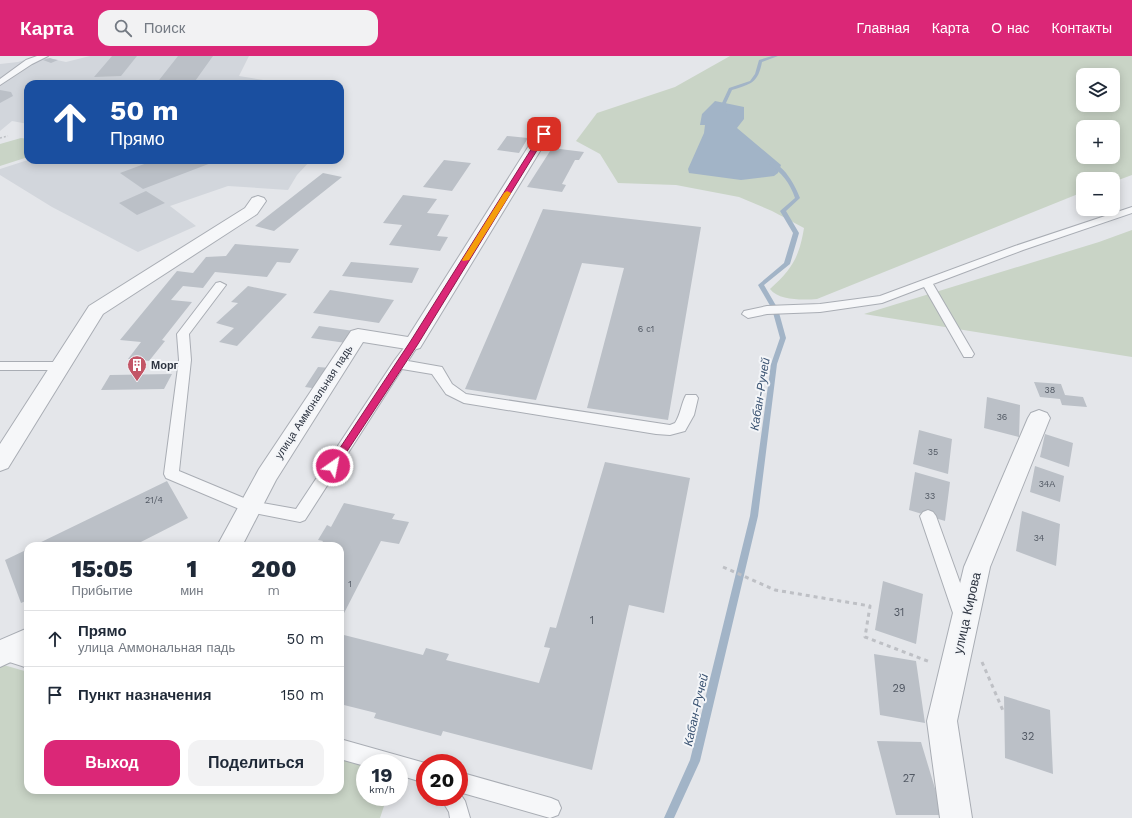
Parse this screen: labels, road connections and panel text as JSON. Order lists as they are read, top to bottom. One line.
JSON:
{"streets":{"street":["улица Аммональная падь","улица Кирова"]},"water":["Кабан-Ручей"],"places":{"building":["Морг"]},"house_numbers":["6 с1","38","36","35","34А","33","21/4","34","1","31","1","29","32","27"],"page":{"header":"Карта","search":"Поиск","nav":["Главная","Карта","О нас","Контакты"],"map_buttons":["+","−"],"turn":["50 m","Прямо"],"eta":["15:05","Прибытие","1","мин","200","m"],"list":[{"name":"Прямо","note":"улица Аммональная падь","value":"50 m"},{"name":"Пункт назначения","value":"150 m"}],"buttons":["Выход","Поделиться"],"speed":"19 km/h","limit":"20"}}
